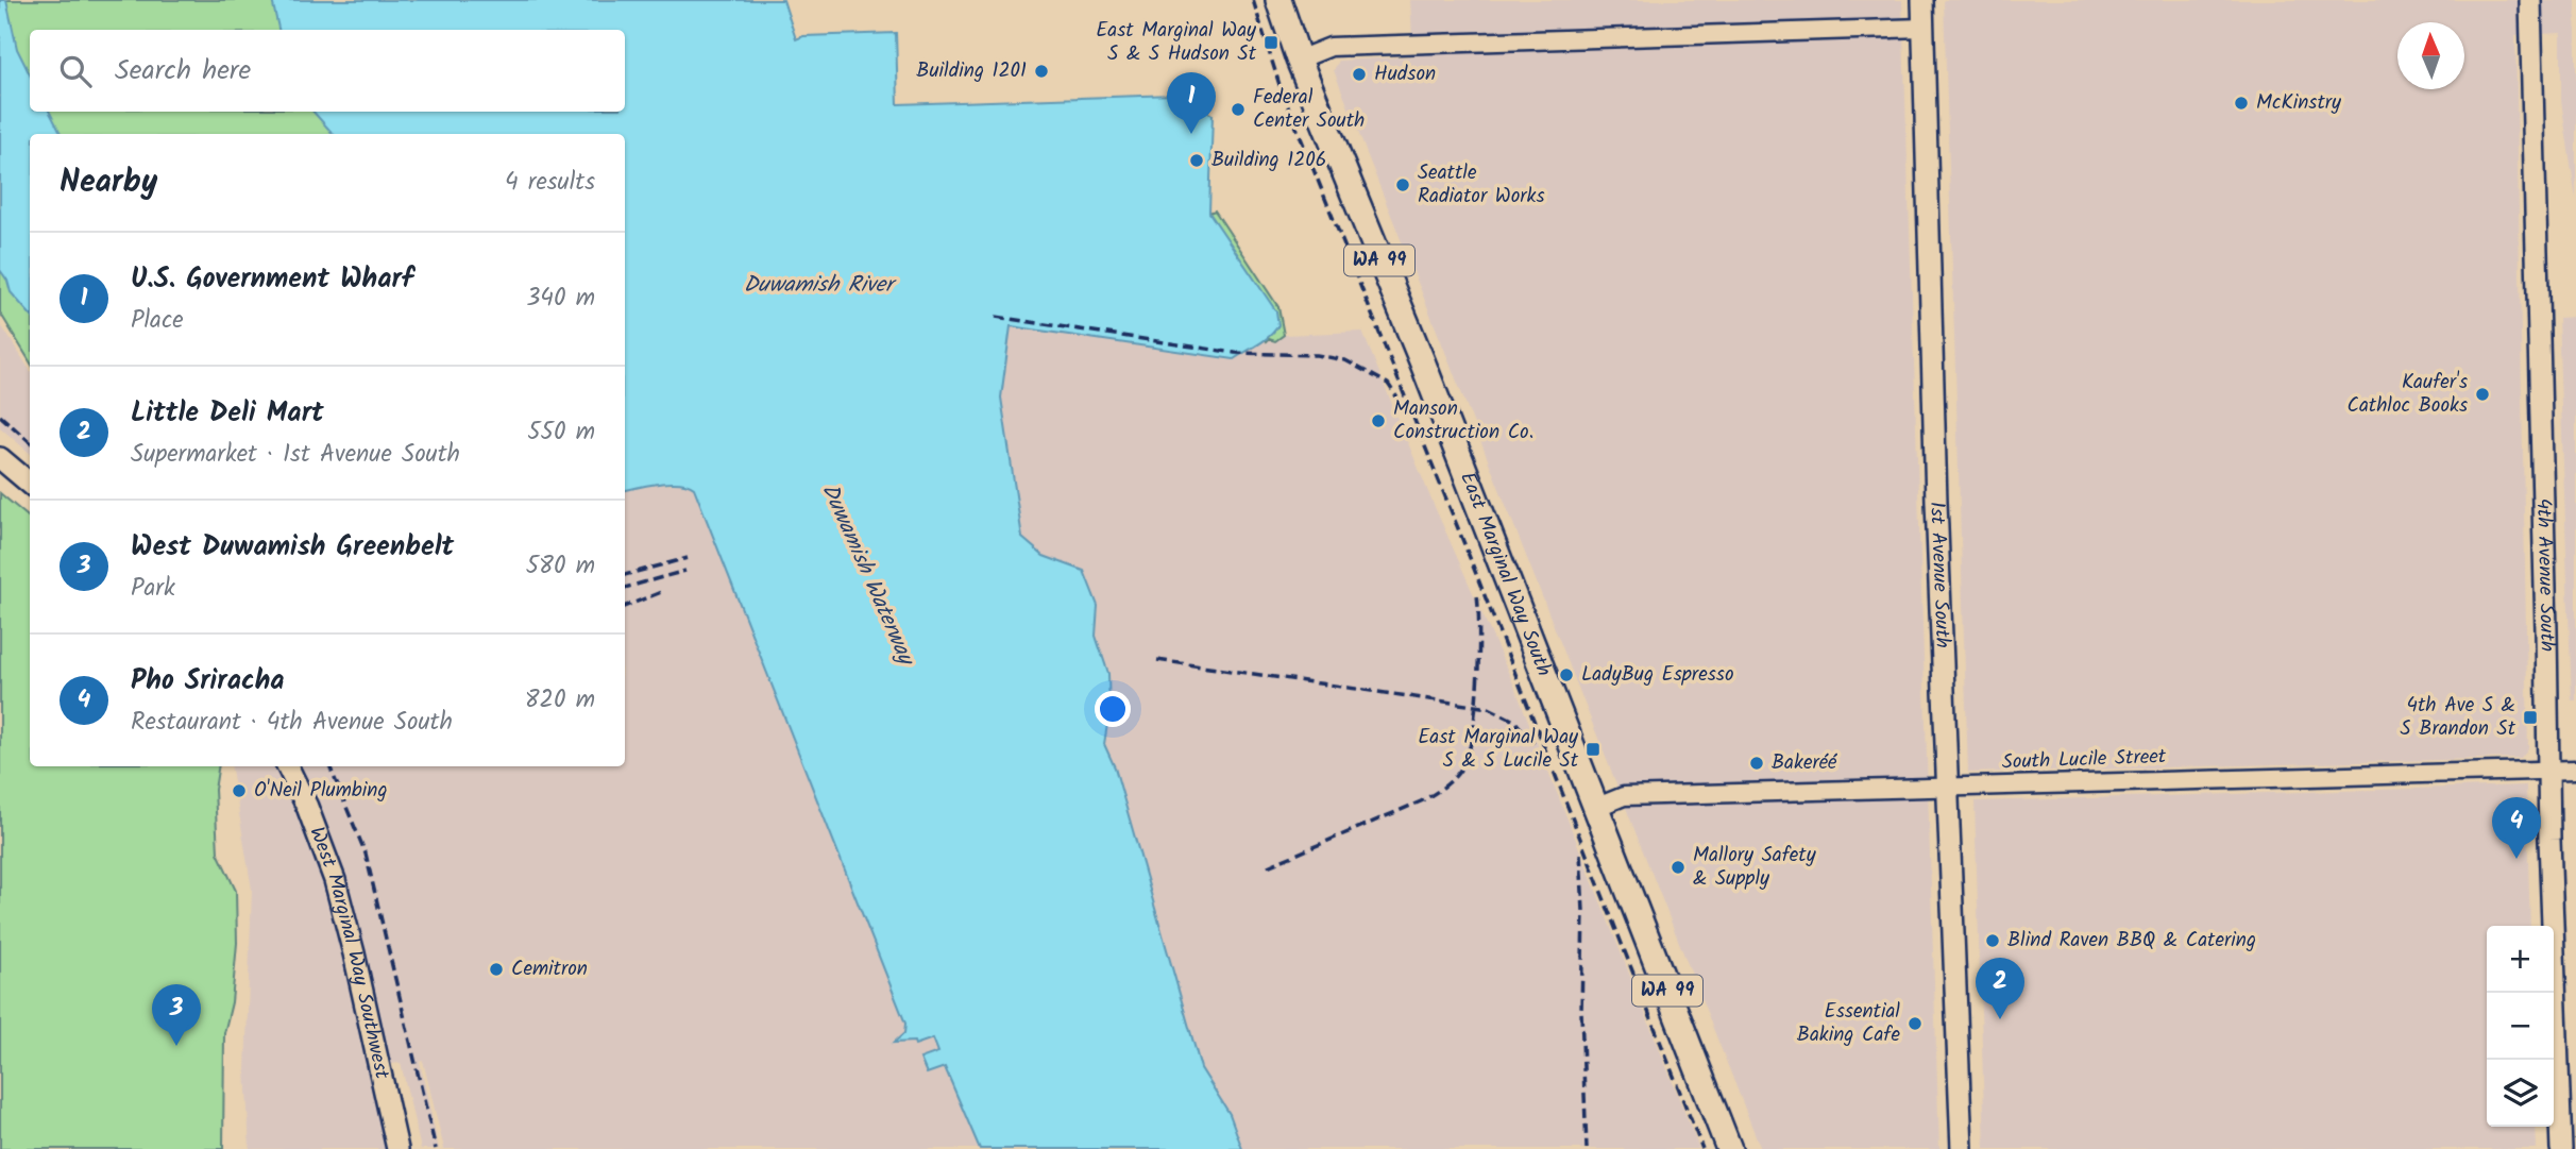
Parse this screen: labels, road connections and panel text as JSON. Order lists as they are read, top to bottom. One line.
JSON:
{"streets":{"highway":["WA 99","East Marginal Way South"],"main road":["1st Avenue South","4th Avenue South","West Marginal Way Southwest"],"street":["South Lucile Street"]},"crossings":[["East Marginal Way South","South Lucile Street"],["1st Avenue South","South Lucile Street"],["4th Avenue South","South Lucile Street"]],"water":["Duwamish River","Duwamish Waterway"],"places":{"transit":["East Marginal Way S & S Hudson St","4th Ave S & S Brandon St","East Marginal Way S & S Lucile St"],"other":["Building 1201","Hudson","McKinstry","Federal Center South","Building 1206","Seattle Radiator Works","Kaufer's Cathloc Books","Manson Construction Co.","LadyBug Espresso","Bakeréé","O'Neil Plumbing","Mallory Safety & Supply","Blind Raven BBQ & Catering","Cemitron","Essential Baking Cafe"]},"north":"top","page":{"search":"Search here","pins":["1","4","2","3"],"heading":["Nearby","4 results"],"list":[{"mark":"1","name":"U.S. Government Wharf","note":"Place","value":"340 m"},{"mark":"2","name":"Little Deli Mart","note":"Supermarket · 1st Avenue South","value":"550 m"},{"mark":"3","name":"West Duwamish Greenbelt","note":"Park","value":"580 m"},{"mark":"4","name":"Pho Sriracha","note":"Restaurant · 4th Avenue South","value":"820 m"}],"map_buttons":["+","−"]}}
